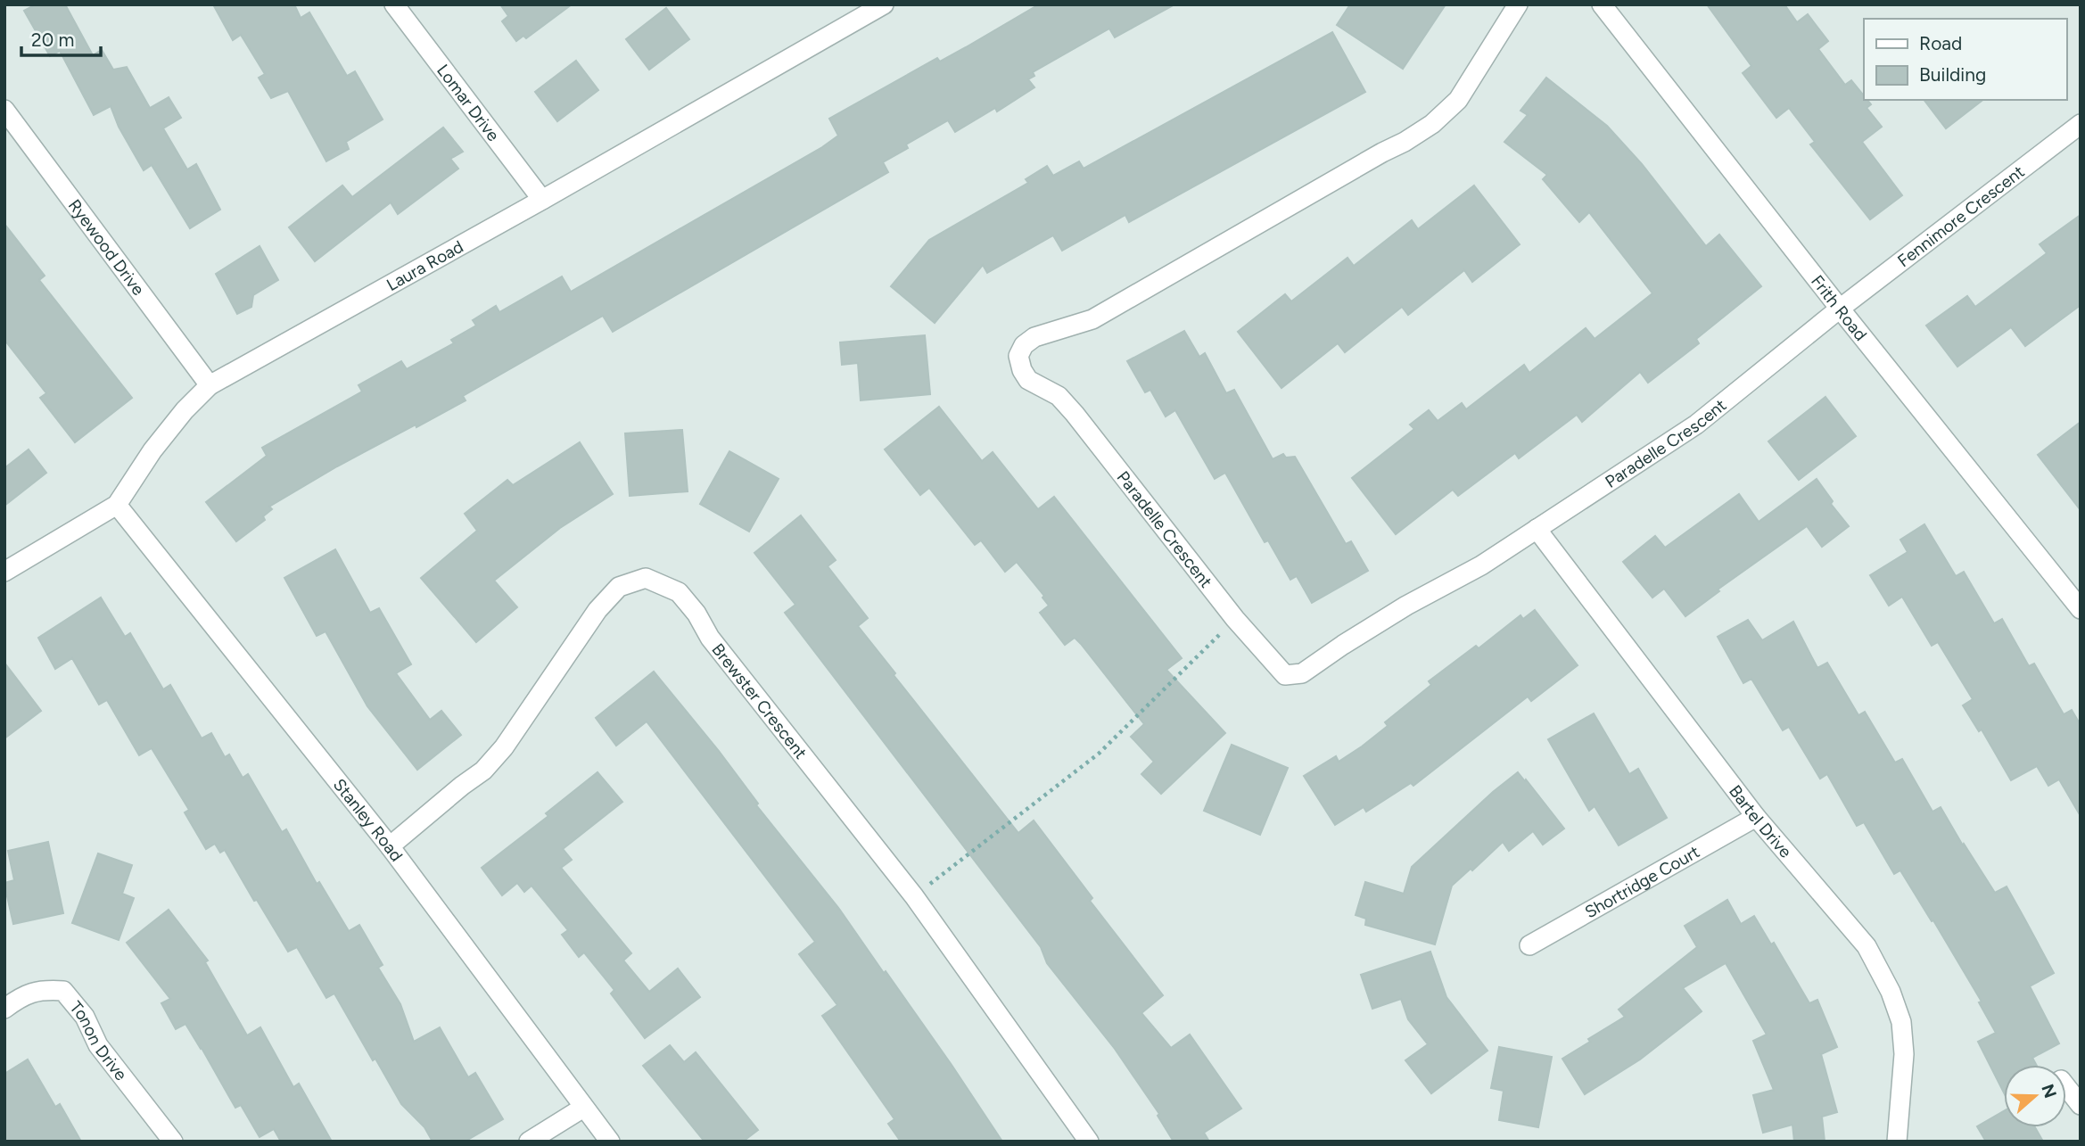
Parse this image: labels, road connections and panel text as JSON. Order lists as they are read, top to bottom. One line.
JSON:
{"streets":{"street":["Lomar Drive","Fennimore Crescent","Ryewood Drive","Laura Road","Frith Road","Paradelle Crescent","Brewster Crescent","Stanley Road","Bartel Drive","Shortridge Court","Tonon Drive"]},"crossings":[["Lomar Drive","Laura Road"],["Fennimore Crescent","Frith Road"],["Fennimore Crescent","Paradelle Crescent"],["Ryewood Drive","Laura Road"],["Laura Road","Stanley Road"],["Frith Road","Paradelle Crescent"],["Paradelle Crescent","Bartel Drive"],["Brewster Crescent","Stanley Road"],["Bartel Drive","Shortridge Court"]],"legend":["Road","Building"],"scale_bar":"20 m","north":"right"}
